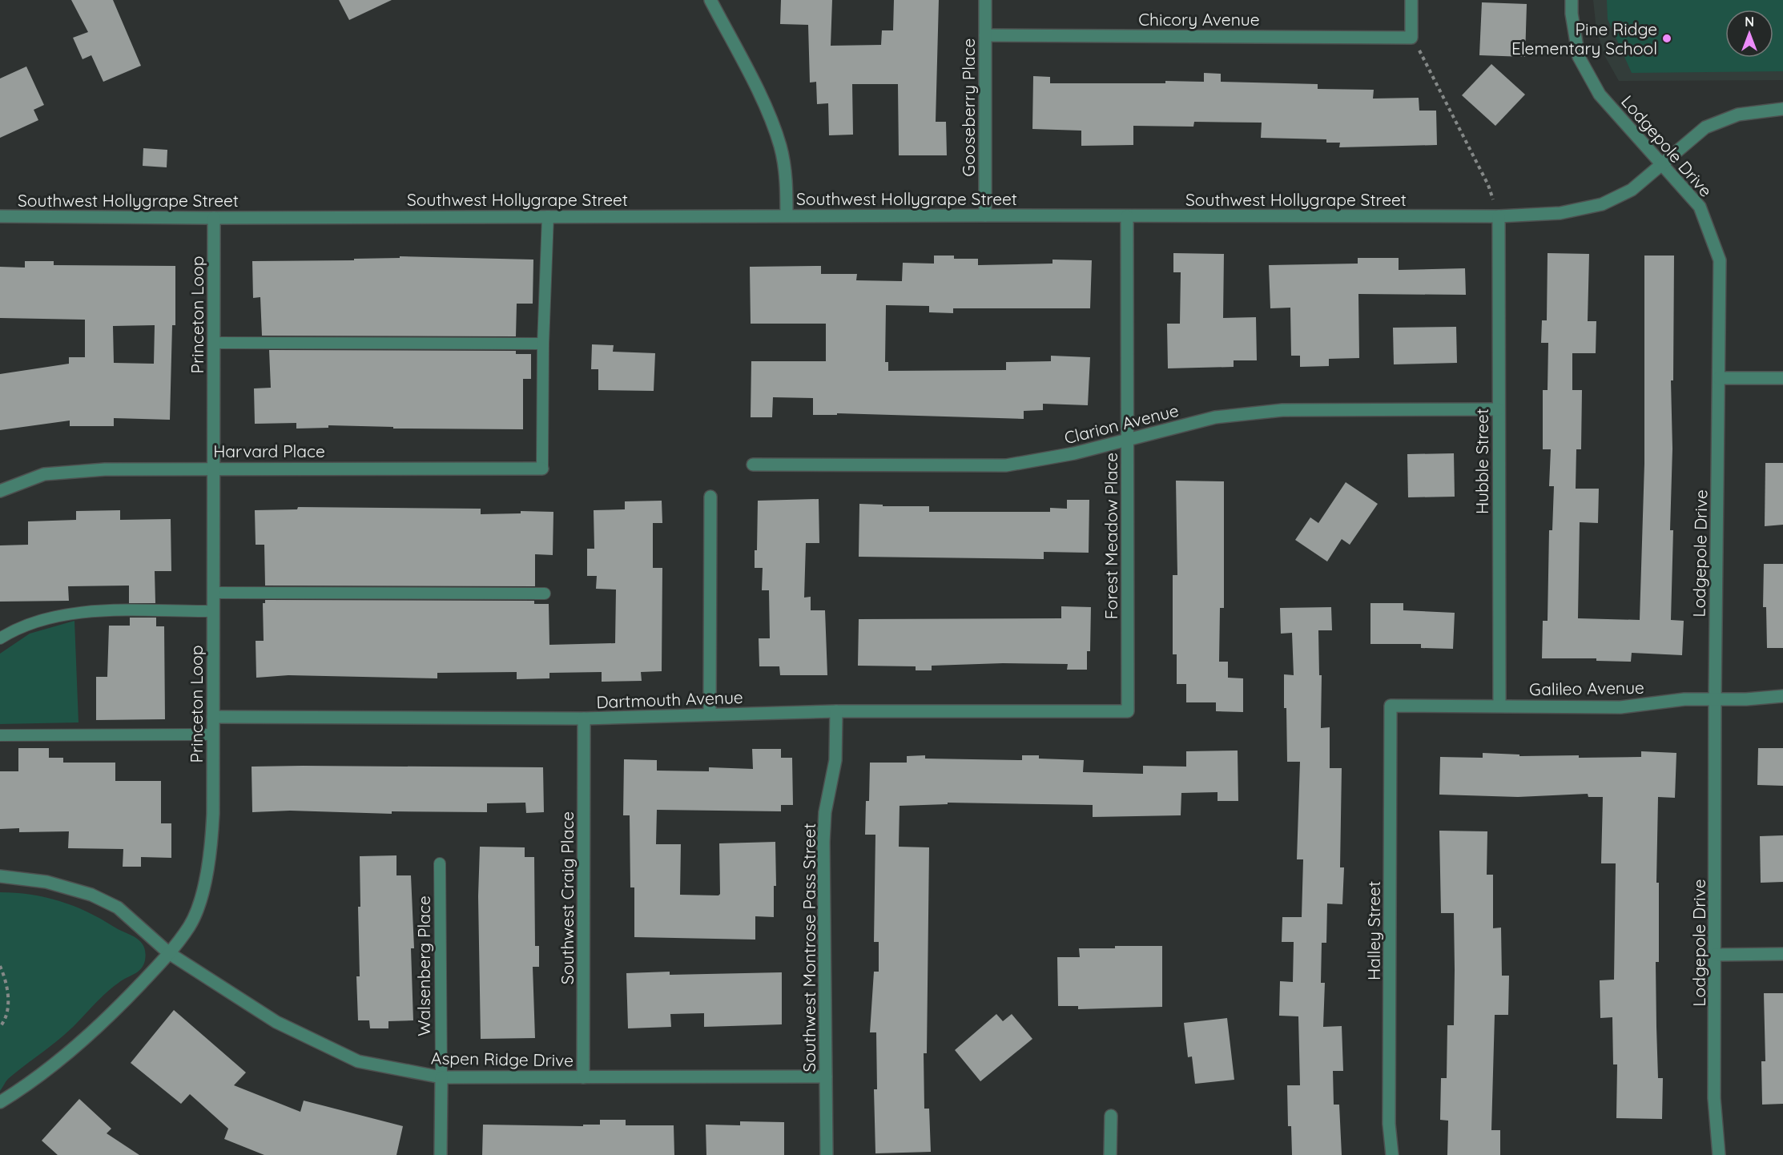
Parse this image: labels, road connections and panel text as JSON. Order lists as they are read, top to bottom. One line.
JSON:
{"streets":{"street":["Chicory Avenue","Gooseberry Place","Lodgepole Drive","Southwest Hollygrape Street","Princeton Loop","Clarion Avenue","Harvard Place","Hubble Street","Forest Meadow Place","Galileo Avenue","Dartmouth Avenue","Southwest Craig Place","Halley Street","Southwest Montrose Pass Street","Walsenberg Place","Aspen Ridge Drive"]},"crossings":[["Chicory Avenue","Gooseberry Place"],["Gooseberry Place","Southwest Hollygrape Street"],["Lodgepole Drive","Southwest Hollygrape Street"],["Lodgepole Drive","Galileo Avenue"],["Southwest Hollygrape Street","Princeton Loop"],["Southwest Hollygrape Street","Hubble Street"],["Southwest Hollygrape Street","Forest Meadow Place"],["Princeton Loop","Harvard Place"],["Princeton Loop","Dartmouth Avenue"],["Princeton Loop","Aspen Ridge Drive"],["Clarion Avenue","Hubble Street"],["Clarion Avenue","Forest Meadow Place"],["Hubble Street","Galileo Avenue"],["Forest Meadow Place","Dartmouth Avenue"],["Galileo Avenue","Halley Street"],["Dartmouth Avenue","Southwest Craig Place"],["Dartmouth Avenue","Southwest Montrose Pass Street"],["Southwest Craig Place","Aspen Ridge Drive"],["Southwest Montrose Pass Street","Aspen Ridge Drive"],["Walsenberg Place","Aspen Ridge Drive"]],"places":["Pine Ridge Elementary School"],"north":"top"}
